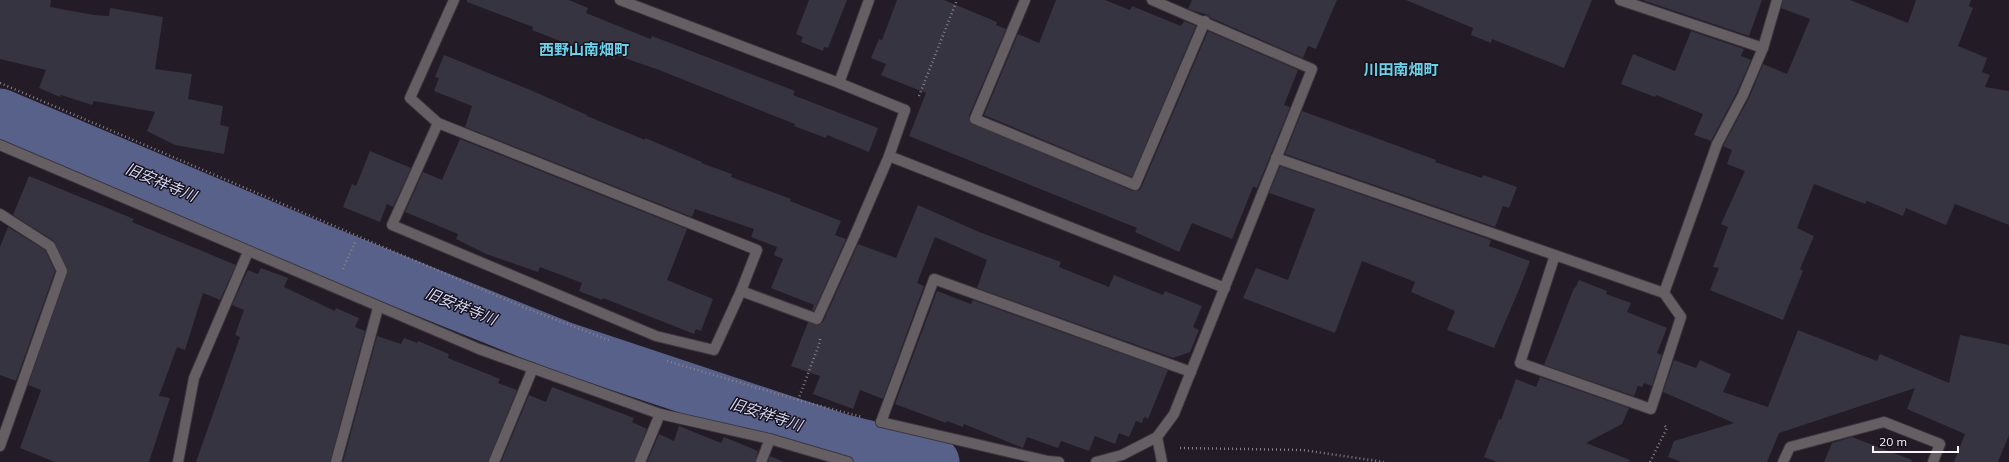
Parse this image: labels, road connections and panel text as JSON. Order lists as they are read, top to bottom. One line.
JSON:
{"districts":["西野山南畑町","川田南畑町"],"water":["旧安祥寺川"],"scale_bar":"20 m"}
